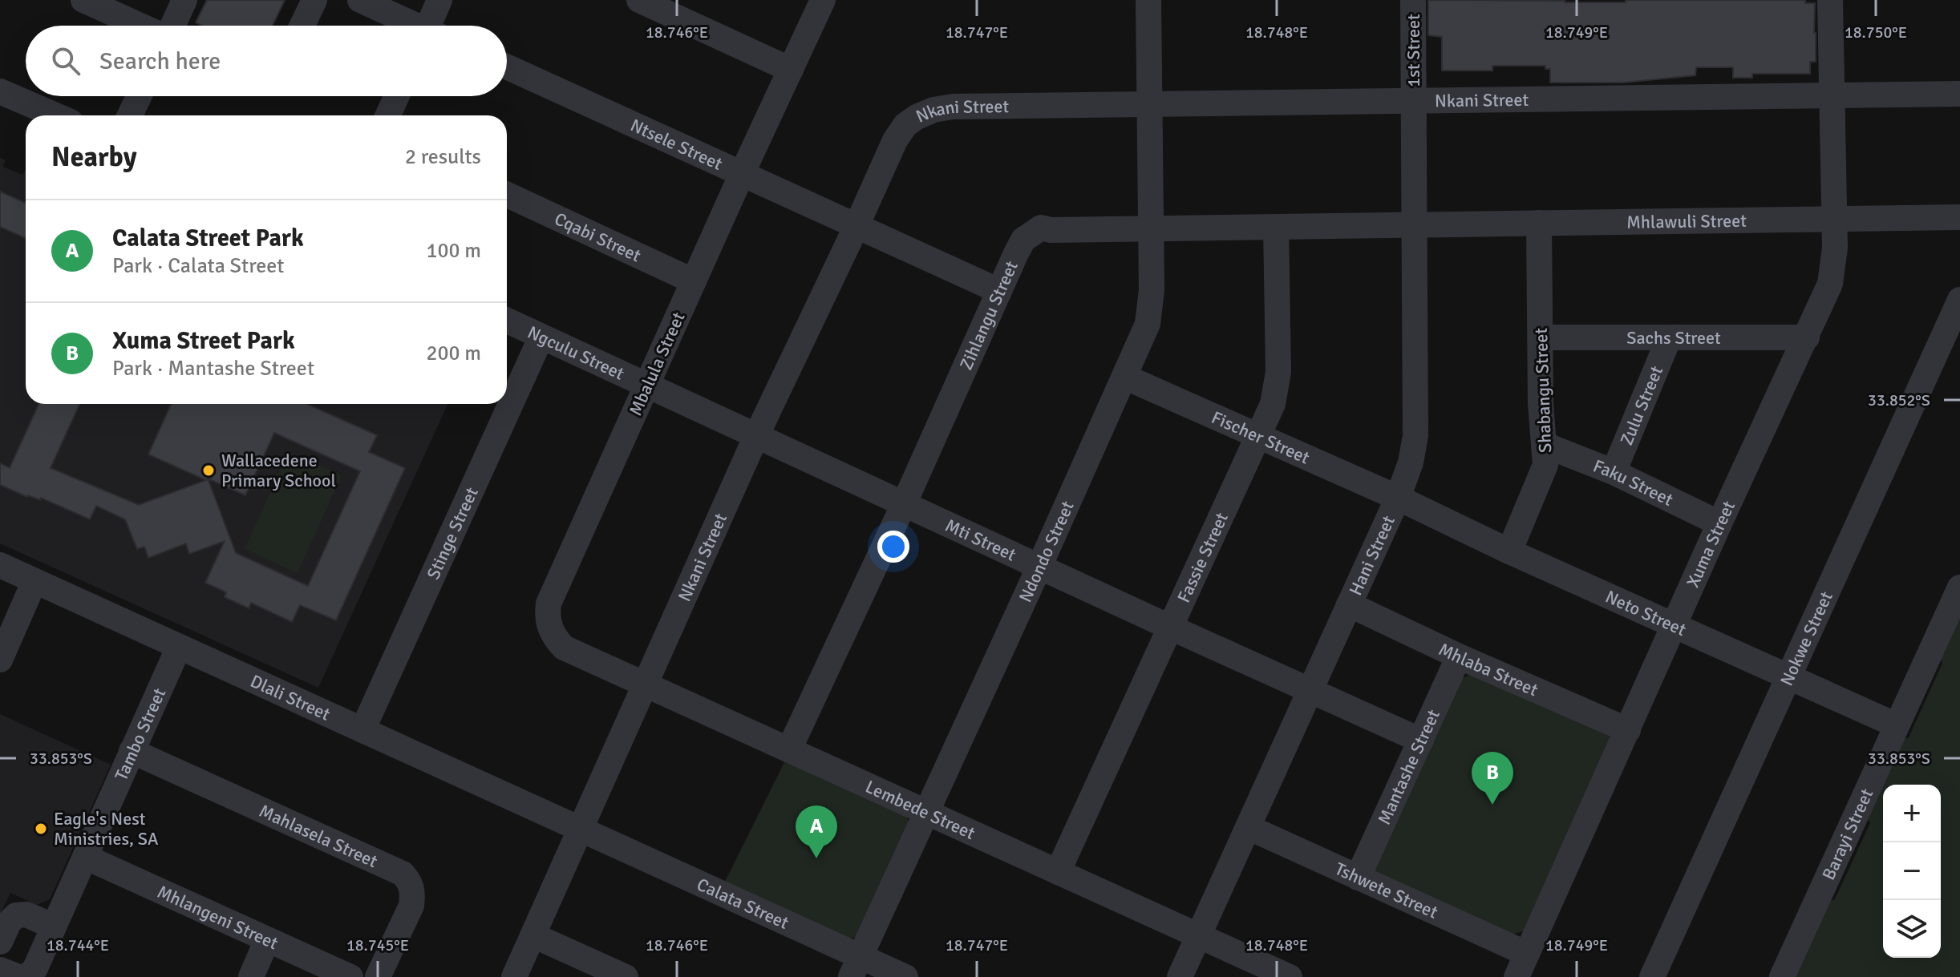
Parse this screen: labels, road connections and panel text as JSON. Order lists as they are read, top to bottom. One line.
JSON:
{"streets":{"street":["1st Street","Nkani Street","Ntsele Street","Mhlawuli Street","Cqabi Street","Zihlangu Street","Sachs Street","Ngculu Street","Mbalula Street","Shabangu Street","Zulu Street","Fischer Street","Faku Street","Stinge Street","Mti Street","Xuma Street","Ndondo Street","Hani Street","Fassie Street","Neto Street","Nokwe Street","Mhlaba Street","Dlali Street","Tambo Street","Mantashe Street","Lembede Street","Barayi Street","Mahlasela Street","Tshwete Street","Calata Street","Mhlangeni Street"]},"crossings":[["1st Street","Nkani Street"],["1st Street","Hani Street"],["Nkani Street","Ntsele Street"],["Nkani Street","Ngculu Street"],["Nkani Street","Mbalula Street"],["Nkani Street","Mti Street"],["Nkani Street","Xuma Street"],["Nkani Street","Ndondo Street"],["Nkani Street","Hani Street"],["Nkani Street","Dlali Street"],["Nkani Street","Lembede Street"],["Nkani Street","Calata Street"],["Ntsele Street","Zihlangu Street"],["Ntsele Street","Mbalula Street"],["Mhlawuli Street","Zihlangu Street"],["Mhlawuli Street","Shabangu Street"],["Mhlawuli Street","Xuma Street"],["Mhlawuli Street","Hani Street"],["Cqabi Street","Mbalula Street"],["Zihlangu Street","Mti Street"],["Zihlangu Street","Ndondo Street"],["Zihlangu Street","Hani Street"],["Zihlangu Street","Fassie Street"],["Zihlangu Street","Lembede Street"],["Sachs Street","Shabangu Street"],["Sachs Street","Zulu Street"],["Sachs Street","Xuma Street"],["Ngculu Street","Mbalula Street"],["Ngculu Street","Stinge Street"],["Ngculu Street","Mti Street"],["Mbalula Street","Lembede Street"],["Shabangu Street","Faku Street"],["Shabangu Street","Neto Street"],["Zulu Street","Faku Street"],["Fischer Street","Ndondo Street"],["Fischer Street","Hani Street"],["Fischer Street","Fassie Street"],["Fischer Street","Neto Street"],["Faku Street","Xuma Street"],["Stinge Street","Dlali Street"],["Mti Street","Ndondo Street"],["Mti Street","Hani Street"],["Mti Street","Fassie Street"],["Mti Street","Mantashe Street"],["Xuma Street","Neto Street"],["Xuma Street","Mhlaba Street"],["Xuma Street","Tshwete Street"],["Ndondo Street","Lembede Street"],["Ndondo Street","Calata Street"],["Hani Street","Neto Street"],["Hani Street","Mhlaba Street"],["Hani Street","Lembede Street"],["Hani Street","Tshwete Street"],["Fassie Street","Lembede Street"],["Neto Street","Nokwe Street"],["Neto Street","Barayi Street"],["Mhlaba Street","Mantashe Street"],["Dlali Street","Tambo Street"],["Dlali Street","Calata Street"],["Tambo Street","Mahlasela Street"],["Tambo Street","Mhlangeni Street"],["Mantashe Street","Tshwete Street"]],"places":["Wallacedene Primary School","Eagle's Nest Ministries, SA"],"page":{"search":"Search here","heading":["Nearby","2 results"],"list":[{"mark":"A","name":"Calata Street Park","note":"Park · Calata Street","value":"100 m"},{"mark":"B","name":"Xuma Street Park","note":"Park · Mantashe Street","value":"200 m"}],"pins":["B","A"],"map_buttons":["+","−"]},"coordinates":["18.746°E","18.747°E","18.748°E","18.749°E","18.750°E","33.852°S","33.853°S","18.744°E","18.745°E"]}
